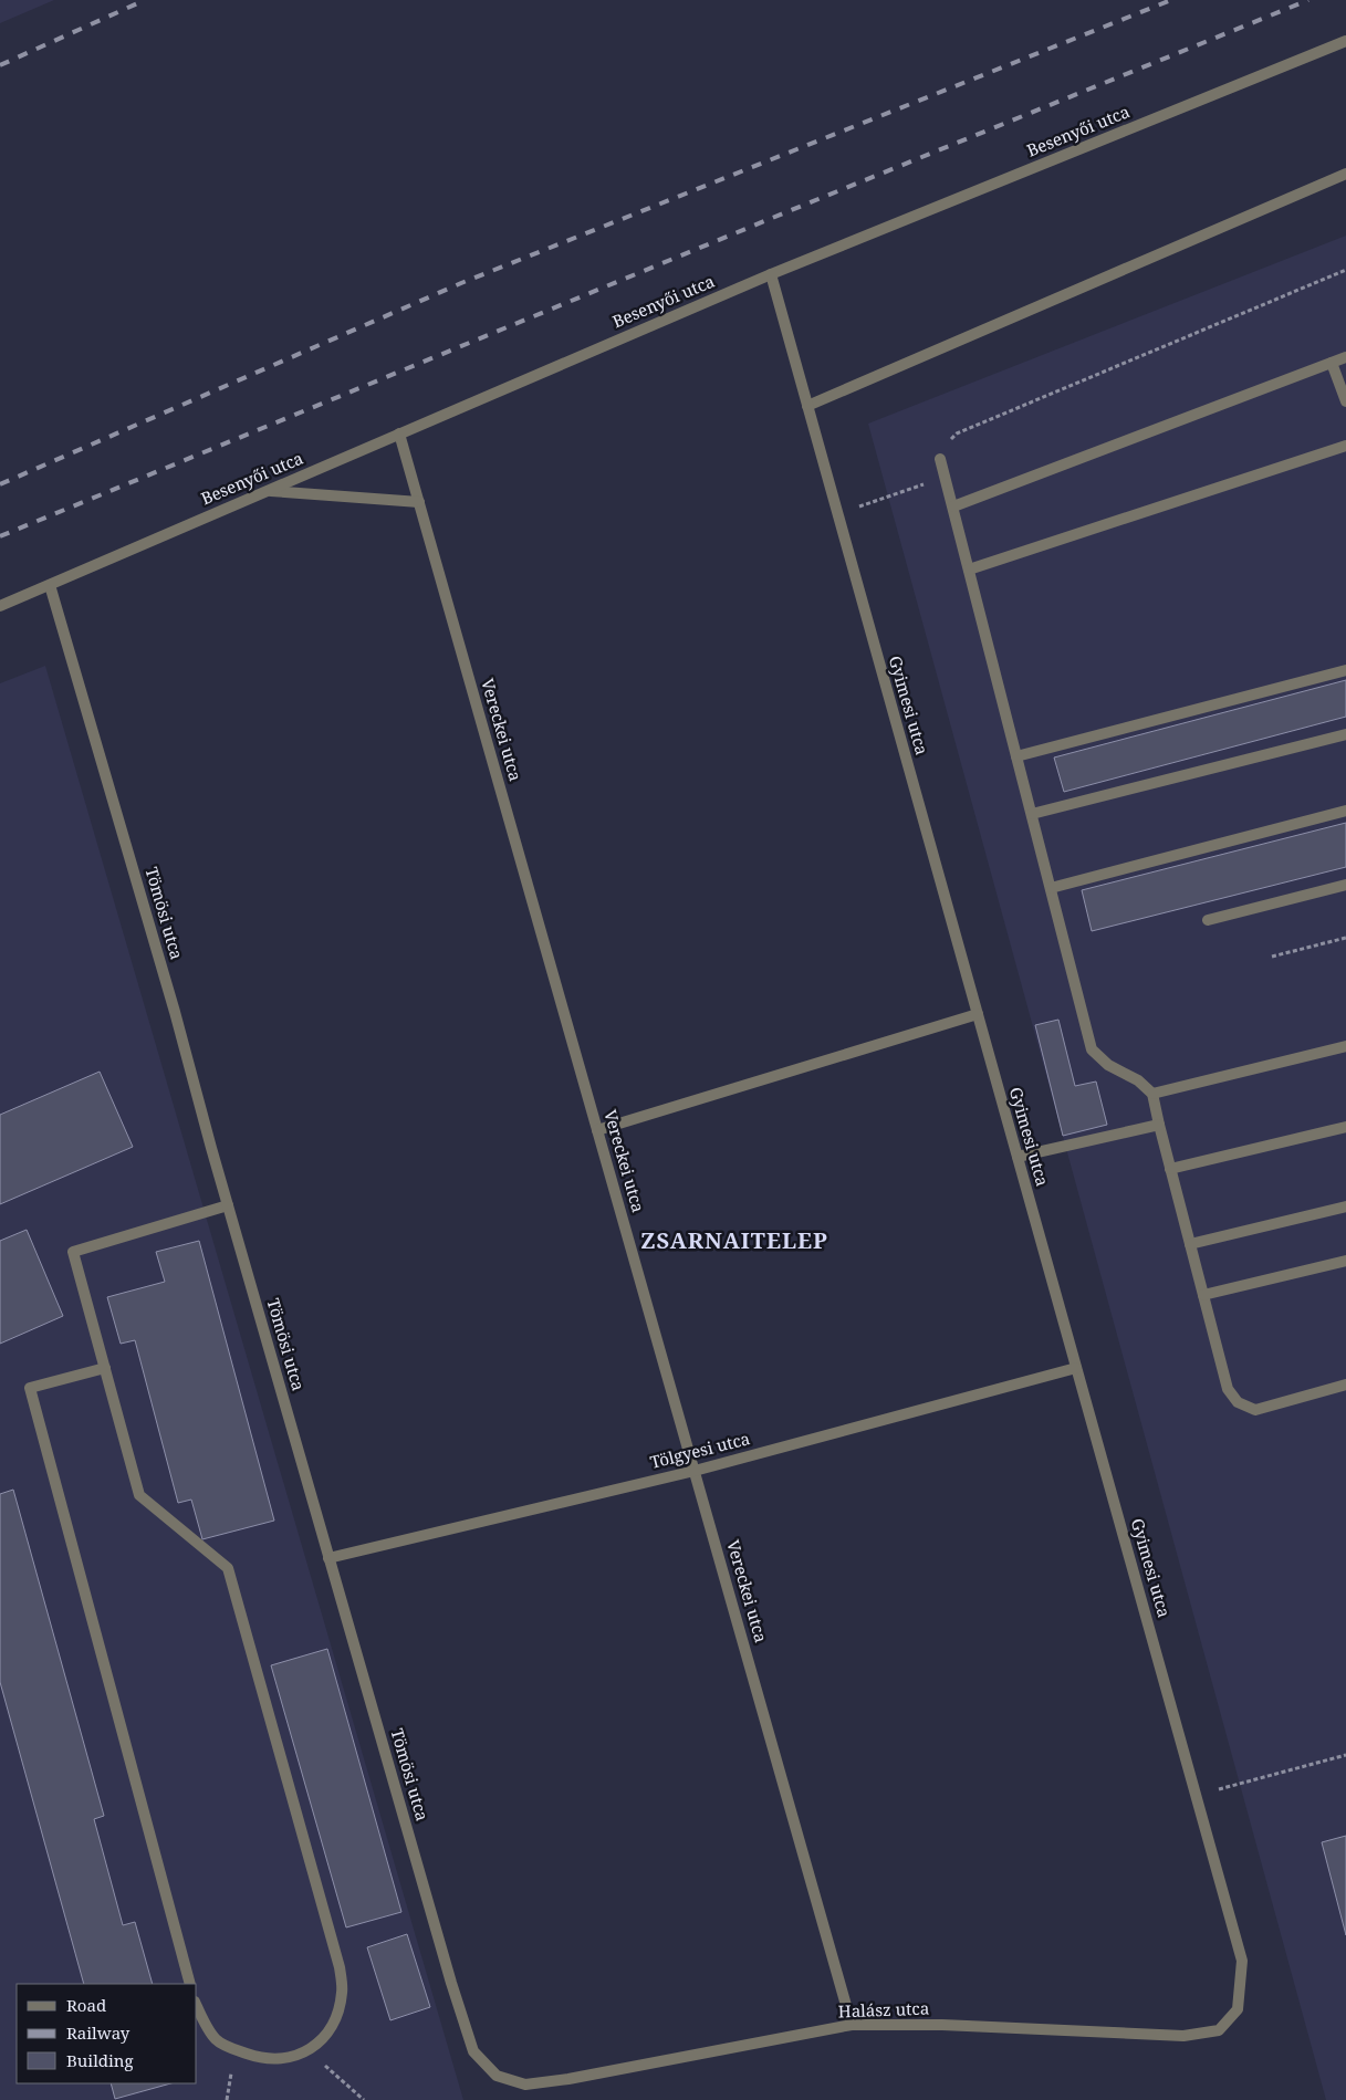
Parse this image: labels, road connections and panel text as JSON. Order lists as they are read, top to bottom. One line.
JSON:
{"streets":{"street":["Besenyői utca","Gyimesi utca","Vereckei utca","Tömösi utca","Tölgyesi utca","Halász utca"]},"crossings":[["Besenyői utca","Gyimesi utca"],["Besenyői utca","Vereckei utca"],["Besenyői utca","Tömösi utca"],["Gyimesi utca","Tölgyesi utca"],["Gyimesi utca","Halász utca"],["Vereckei utca","Tölgyesi utca"],["Vereckei utca","Halász utca"],["Tömösi utca","Tölgyesi utca"],["Tömösi utca","Halász utca"]],"districts":["ZSARNAITELEP"],"legend":["Road","Railway","Building"]}
